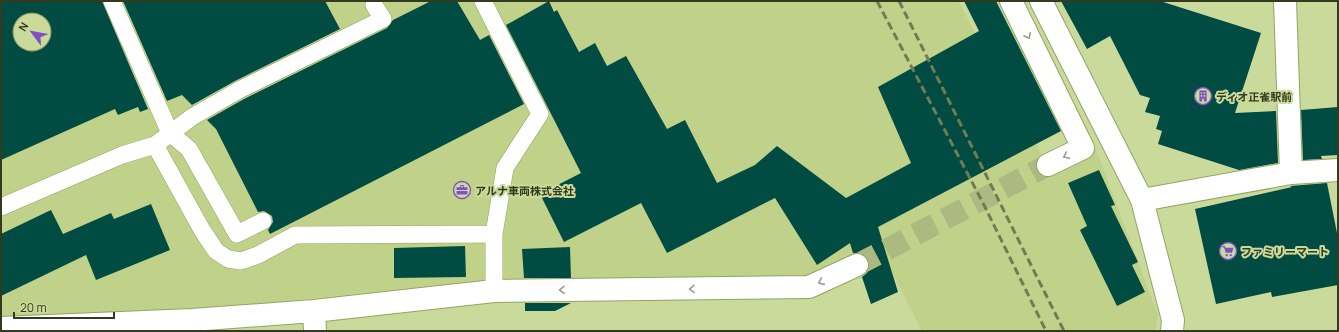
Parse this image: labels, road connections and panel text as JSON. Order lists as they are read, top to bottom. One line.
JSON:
{"places":{"building":["ディオ正雀駅前"],"office":["アルナ車両株式会社"],"supermarket":["ファミリーマート"]},"scale_bar":"20 m","north":"top left"}
